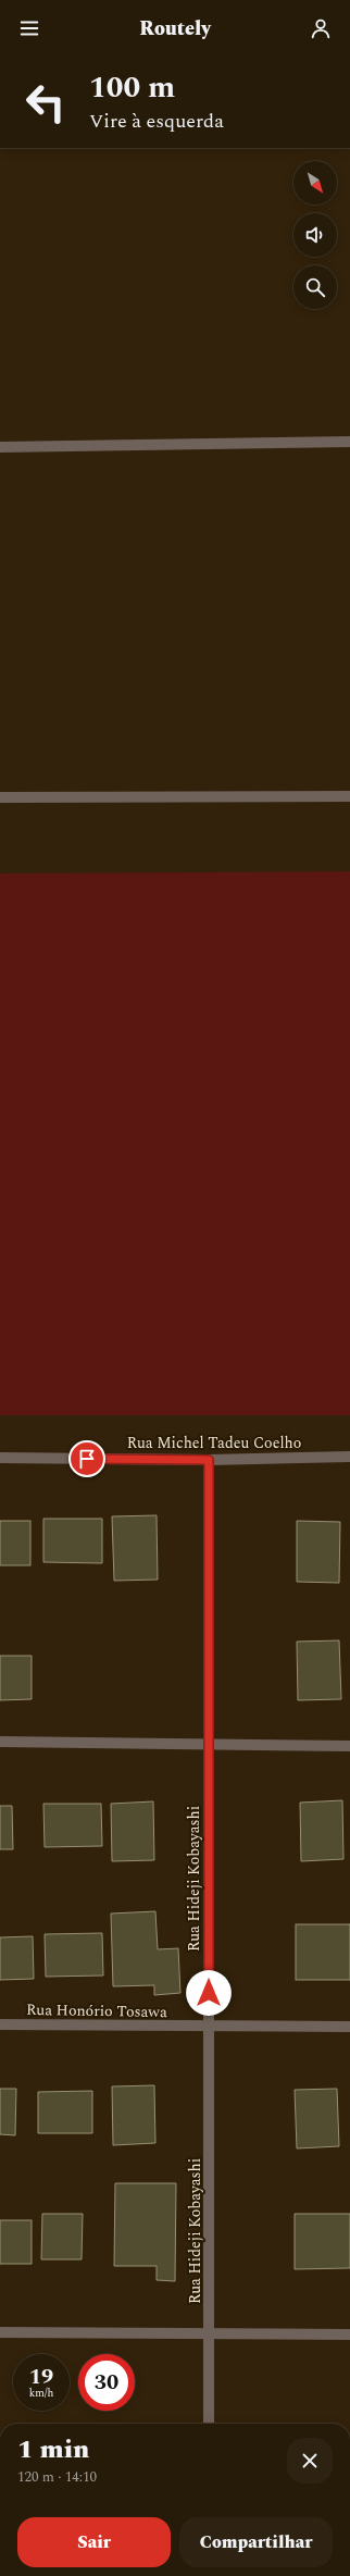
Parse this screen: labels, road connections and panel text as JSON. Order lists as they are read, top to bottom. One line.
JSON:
{"streets":{"street":["Rua Michel Tadeu Coelho","Rua Hideji Kobayashi","Rua Honório Tosawa"]},"crossings":[["Rua Michel Tadeu Coelho","Rua Hideji Kobayashi"],["Rua Hideji Kobayashi","Rua Honório Tosawa"]],"north":"bottom right","page":{"header":"Routely","turn":["100 m","Vire à esquerda"],"speed":"19 km/h","limit":"30","heading":["1 min","120 m · 14:10"],"buttons":["Sair","Compartilhar"]}}
